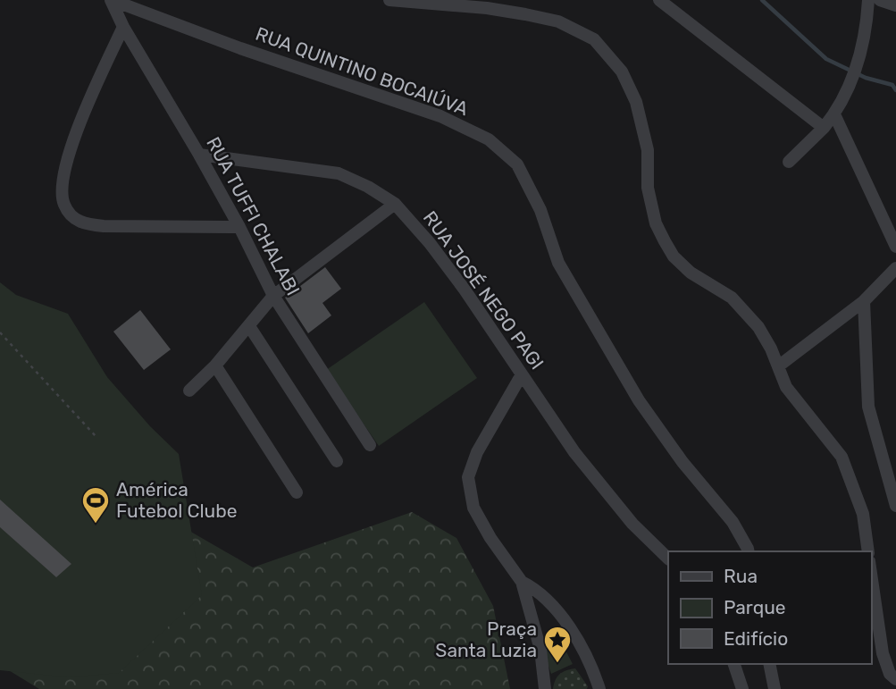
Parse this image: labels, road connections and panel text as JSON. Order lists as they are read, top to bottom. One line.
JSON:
{"streets":{"street":["RUA QUINTINO BOCAIÚVA","RUA TUFFI CHALABI","RUA JOSÉ NEGO PAGI"]},"crossings":[["RUA QUINTINO BOCAIÚVA","RUA TUFFI CHALABI"],["RUA TUFFI CHALABI","RUA JOSÉ NEGO PAGI"]],"places":{"sports":["América Futebol Clube"],"place":["Praça Santa Luzia"]},"legend":["Rua","Parque","Edifício"]}
